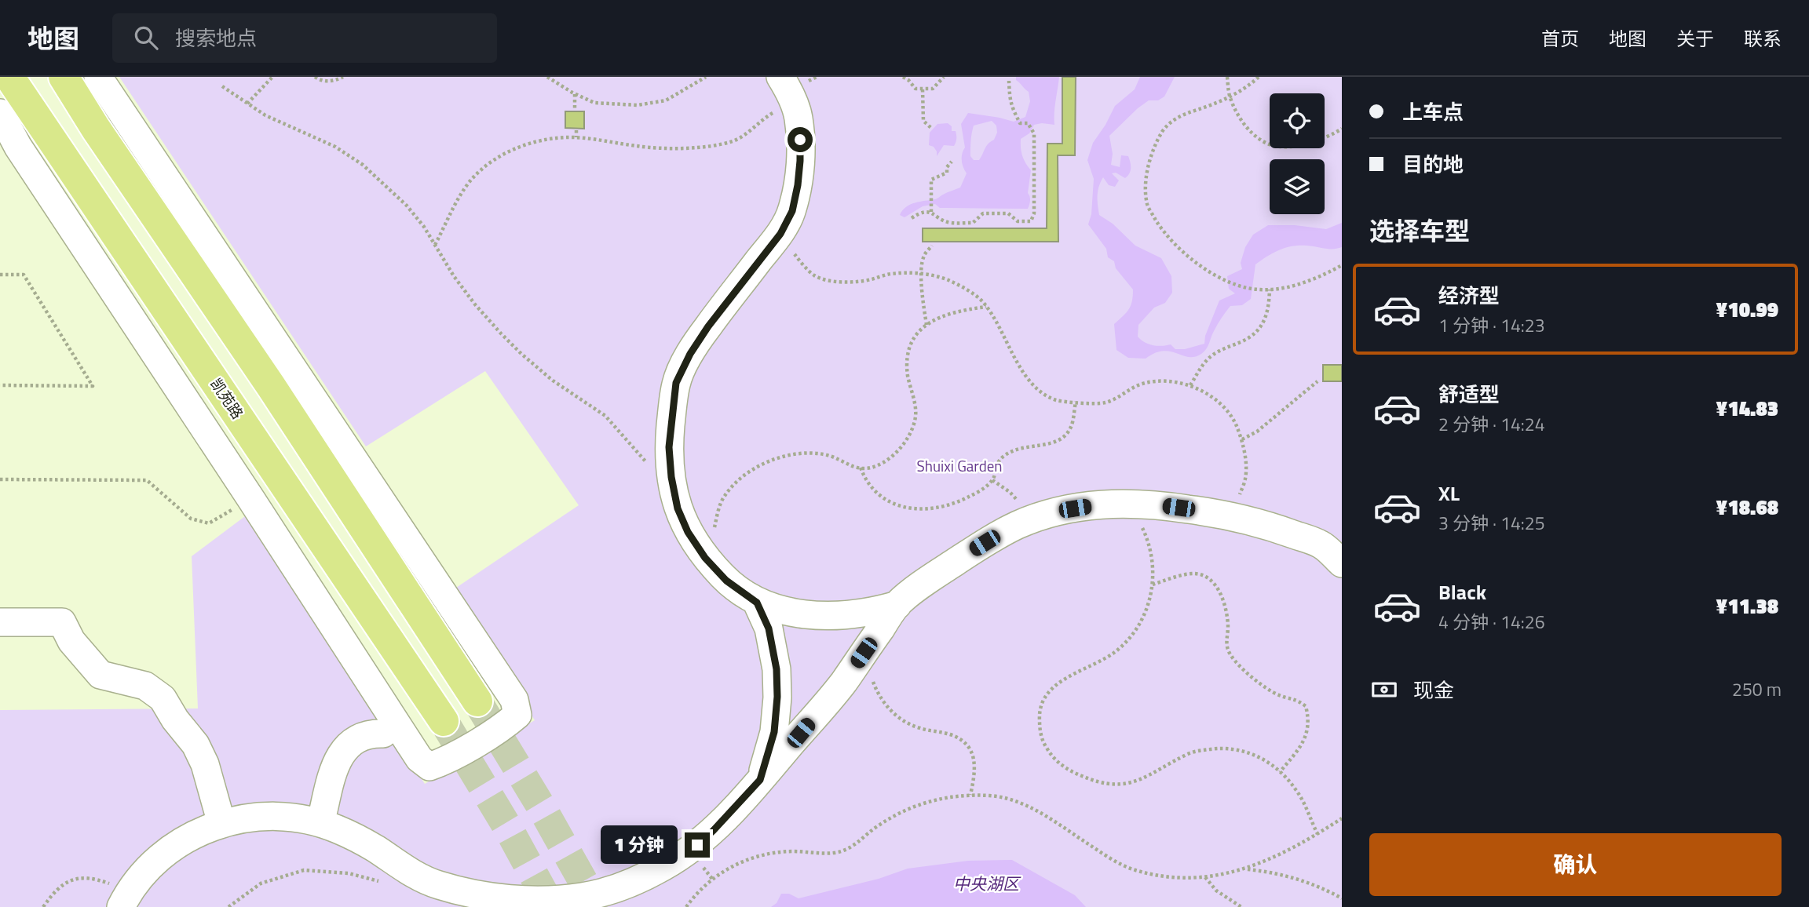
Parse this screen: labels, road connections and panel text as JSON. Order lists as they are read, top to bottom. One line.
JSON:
{"streets":{"main road":["凯苑路"]},"water":["中央湖区"],"parks":["Shuixi Garden"],"page":{"header":"地图","search":"搜索地点","nav":["首页","地图","关于","联系"],"banner":["上车点","目的地"],"heading":"选择车型","list":[{"name":"经济型","note":"1 分钟 · 14:23","value":"¥10.99"},{"name":"舒适型","note":"2 分钟 · 14:24","value":"¥14.83"},{"name":"XL","note":"3 分钟 · 14:25","value":"¥18.68"},{"name":"Black","note":"4 分钟 · 14:26","value":"¥11.38"}],"pay":["现金","250 m"],"buttons":"确认","bubble":"1 分钟"}}
